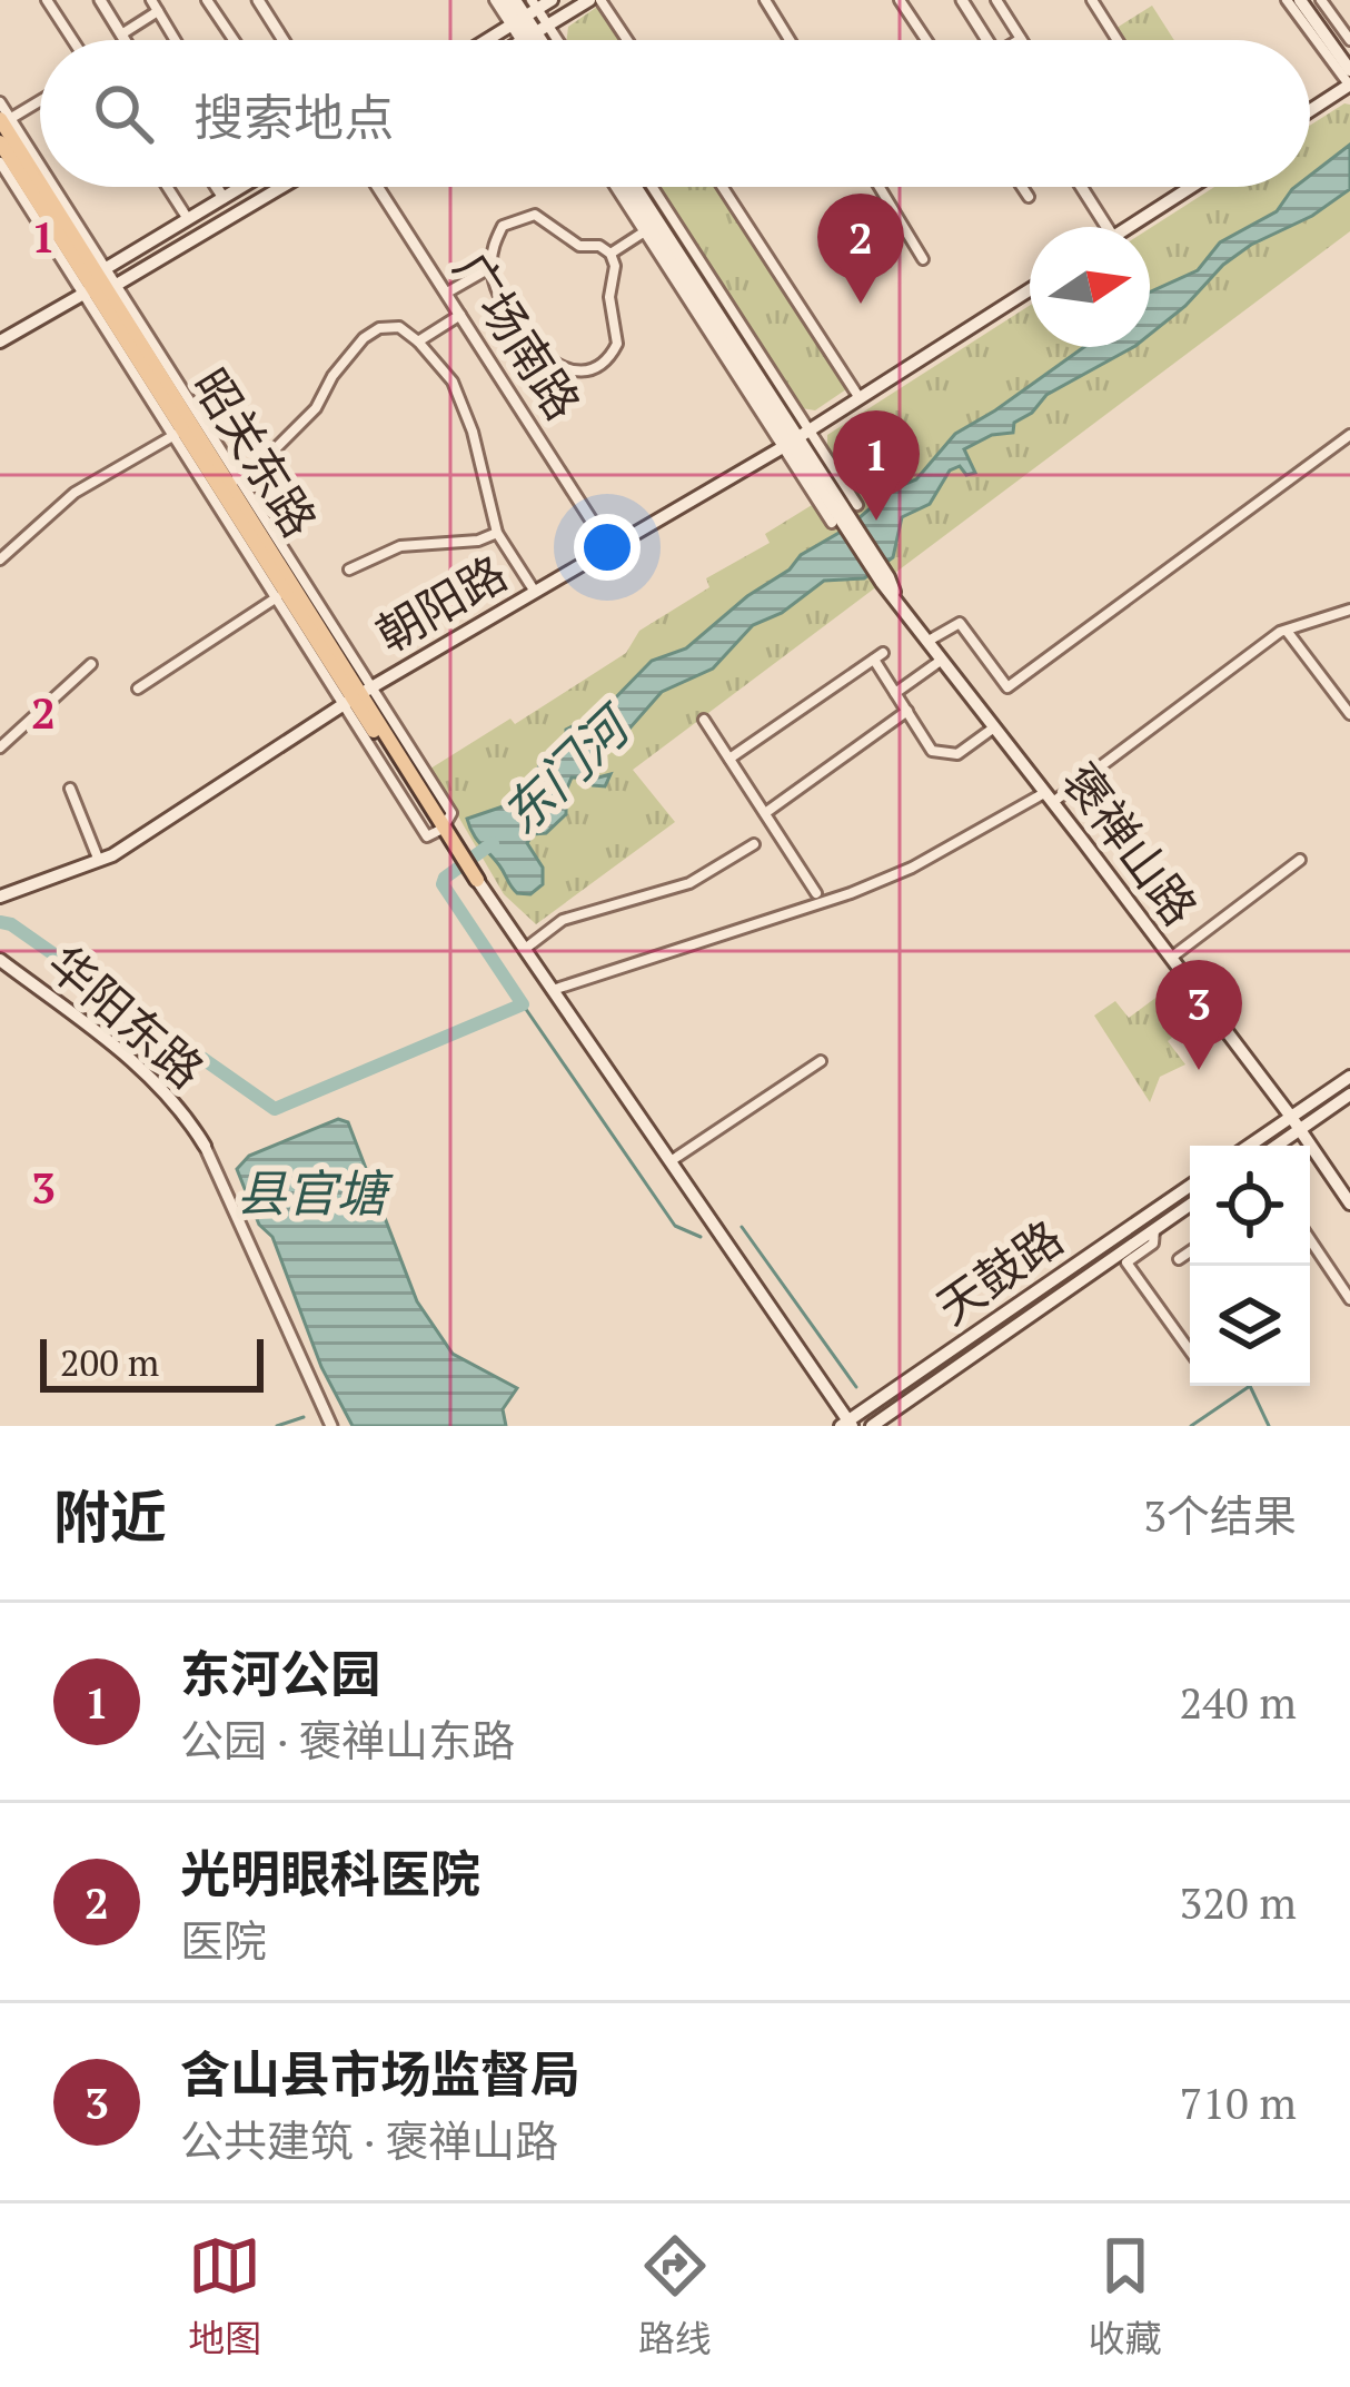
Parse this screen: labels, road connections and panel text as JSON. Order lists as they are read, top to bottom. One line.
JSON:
{"streets":{"main road":["昭关东路","朝阳路","褒禅山路","华阳东路","天鼓路"],"street":["广场南路"]},"crossings":[["广场南路","朝阳路"],["昭关东路","朝阳路"],["昭关东路","天鼓路"],["朝阳路","褒禅山路"]],"water":["东门河","县官塘"],"scale_bar":"200 m","north":"right","page":{"search":"搜索地点","pins":["2","1","3"],"scale":"200 m","heading":["附近","3个结果"],"list":[{"mark":"1","name":"东河公园","note":"公园 · 褒禅山东路","value":"240 m"},{"mark":"2","name":"光明眼科医院","note":"医院","value":"320 m"},{"mark":"3","name":"含山县市场监督局","note":"公共建筑 · 褒禅山路","value":"710 m"}],"nav":["地图","路线","收藏"]},"grid":{"rows":["1","2","3"]}}
